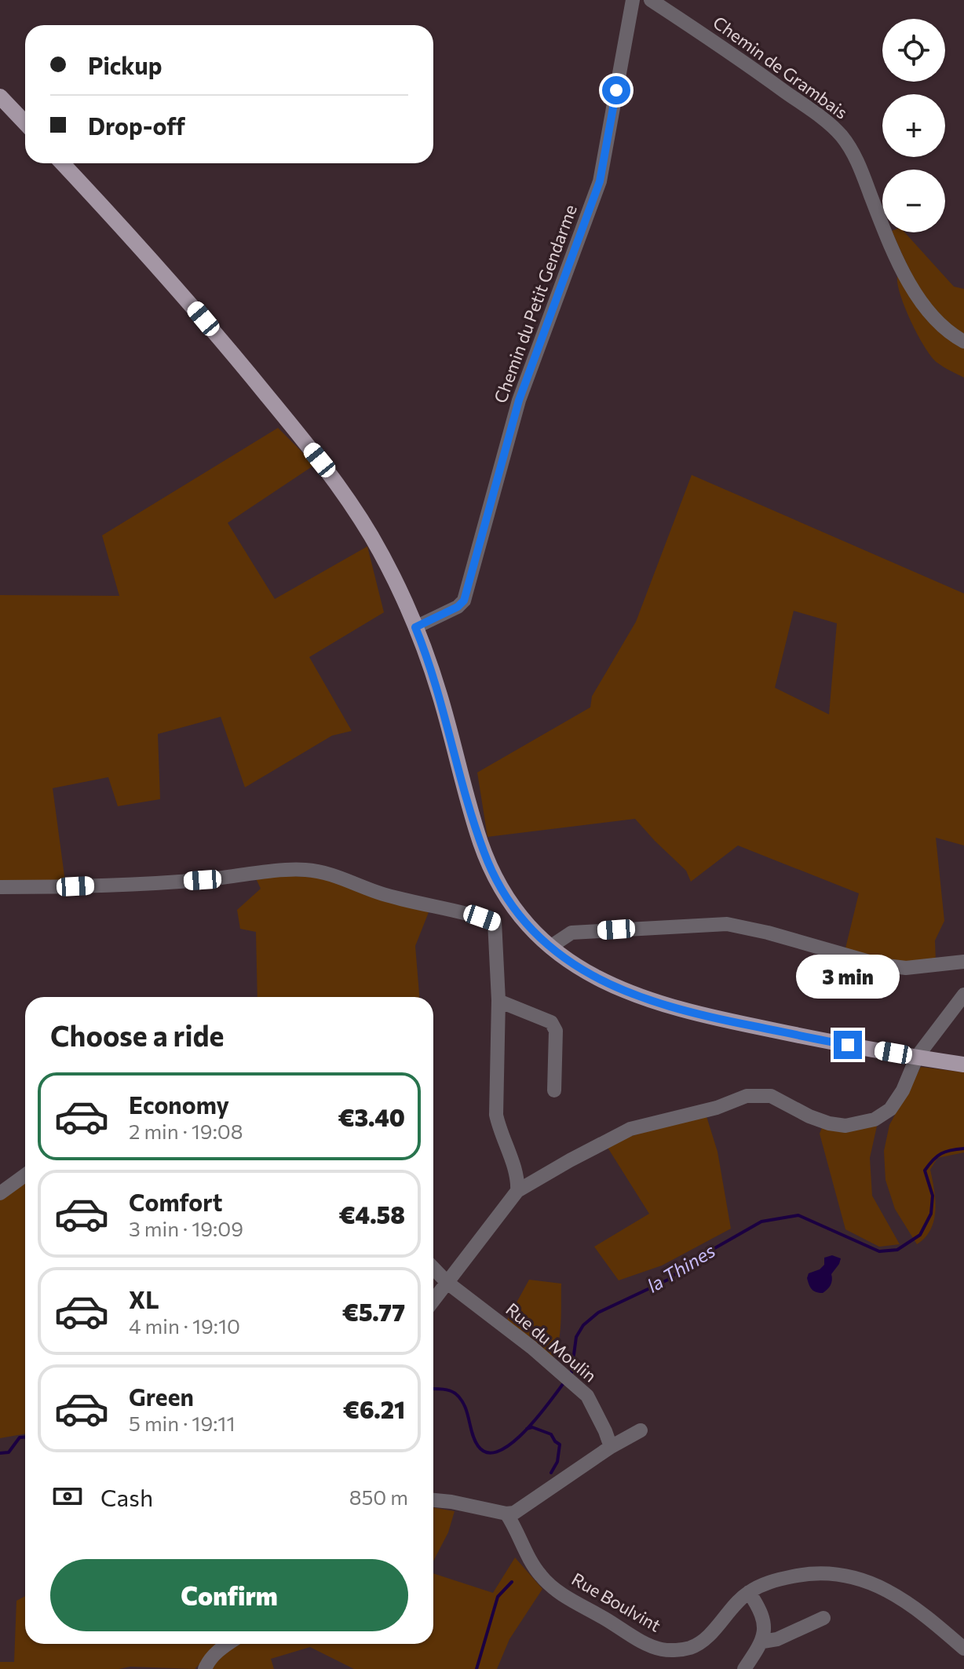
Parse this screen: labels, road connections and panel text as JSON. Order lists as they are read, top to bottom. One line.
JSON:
{"streets":{"street":["Chemin de Grambais","Chemin du Petit Gendarme","Rue du Moulin","Rue Boulvint"]},"water":["la Thines"],"page":{"map_buttons":["+","−"],"banner":["Pickup","Drop-off"],"bubble":"3 min","heading":"Choose a ride","list":[{"name":"Economy","note":"2 min · 19:08","value":"€3.40"},{"name":"Comfort","note":"3 min · 19:09","value":"€4.58"},{"name":"XL","note":"4 min · 19:10","value":"€5.77"},{"name":"Green","note":"5 min · 19:11","value":"€6.21"}],"pay":["Cash","850 m"],"buttons":"Confirm"}}
